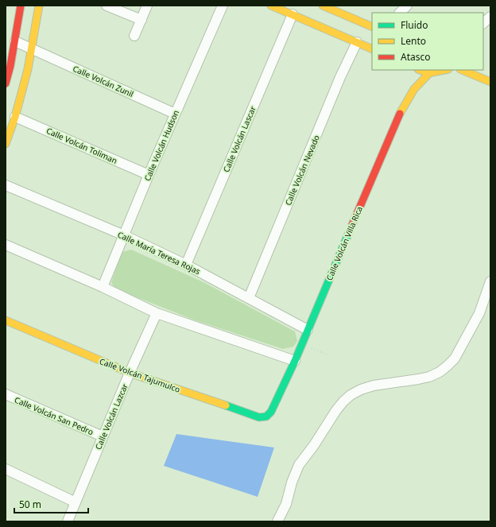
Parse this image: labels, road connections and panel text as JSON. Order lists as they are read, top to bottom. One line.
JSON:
{"streets":{"street":["Calle Volcán Zunil","Calle Volcán Lascar","Calle Volcán Toliman","Calle Volcán Hudson","Calle Volcán Nevado","Calle Volcán Villa Rica","Calle María Teresa Rojas","Calle Volcán Tajumulco","Calle Volcán San Pedro","Calle Volcán Lazcar"]},"crossings":[["Calle Volcán Zunil","Calle Volcán Hudson"],["Calle Volcán Lascar","Calle María Teresa Rojas"],["Calle Volcán Toliman","Calle Volcán Hudson"],["Calle Volcán Hudson","Calle María Teresa Rojas"],["Calle Volcán Nevado","Calle María Teresa Rojas"],["Calle Volcán Villa Rica","Calle María Teresa Rojas"],["Calle Volcán Villa Rica","Calle Volcán Tajumulco"],["Calle Volcán Tajumulco","Calle Volcán Lazcar"],["Calle Volcán San Pedro","Calle Volcán Lazcar"]],"legend":["Fluido","Lento","Atasco"],"scale_bar":"50 m"}
